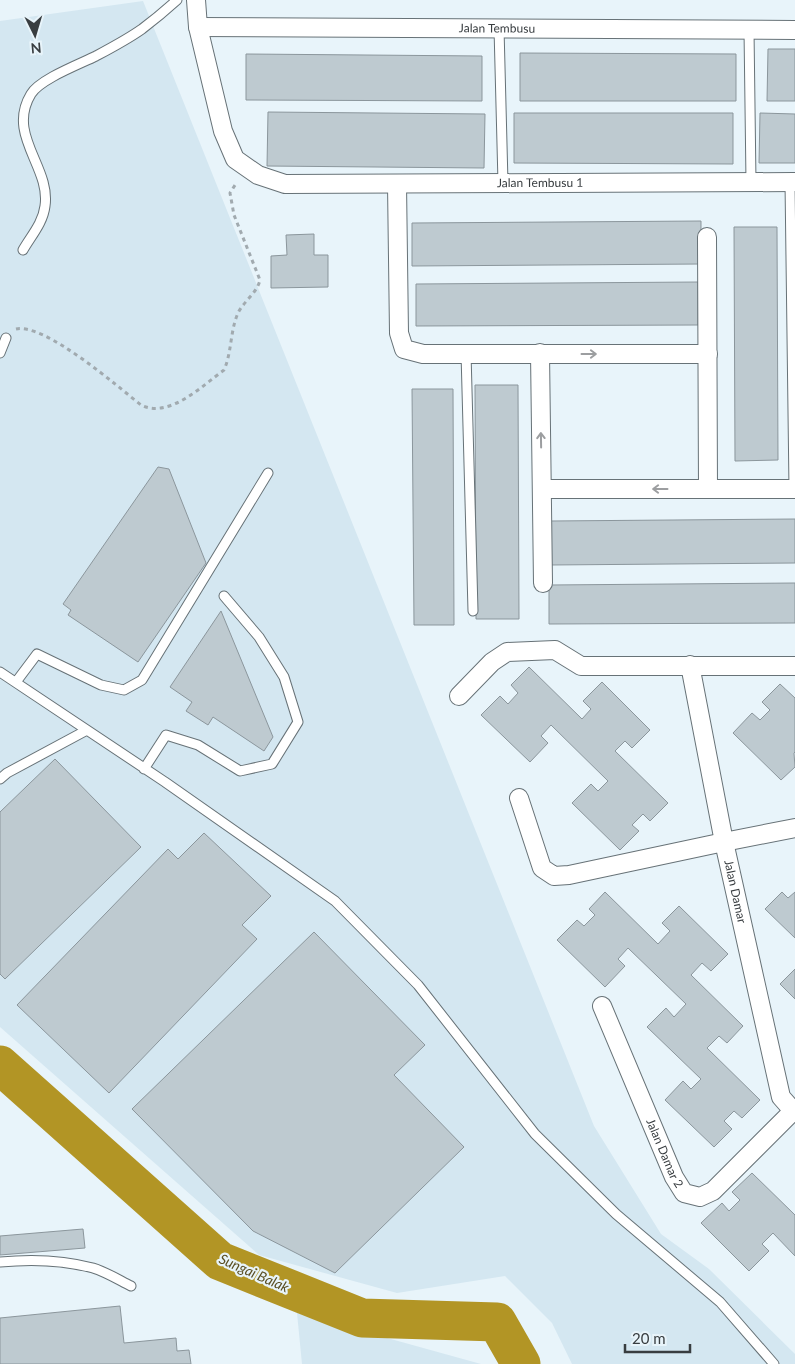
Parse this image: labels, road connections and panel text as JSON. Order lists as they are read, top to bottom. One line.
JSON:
{"streets":{"street":["Jalan Tembusu","Jalan Tembusu 1","Jalan Damar","Jalan Damar 2"]},"crossings":[["Jalan Damar","Jalan Damar 2"]],"water":["Sungai Balak"],"scale_bar":"20 m","north":"bottom"}
